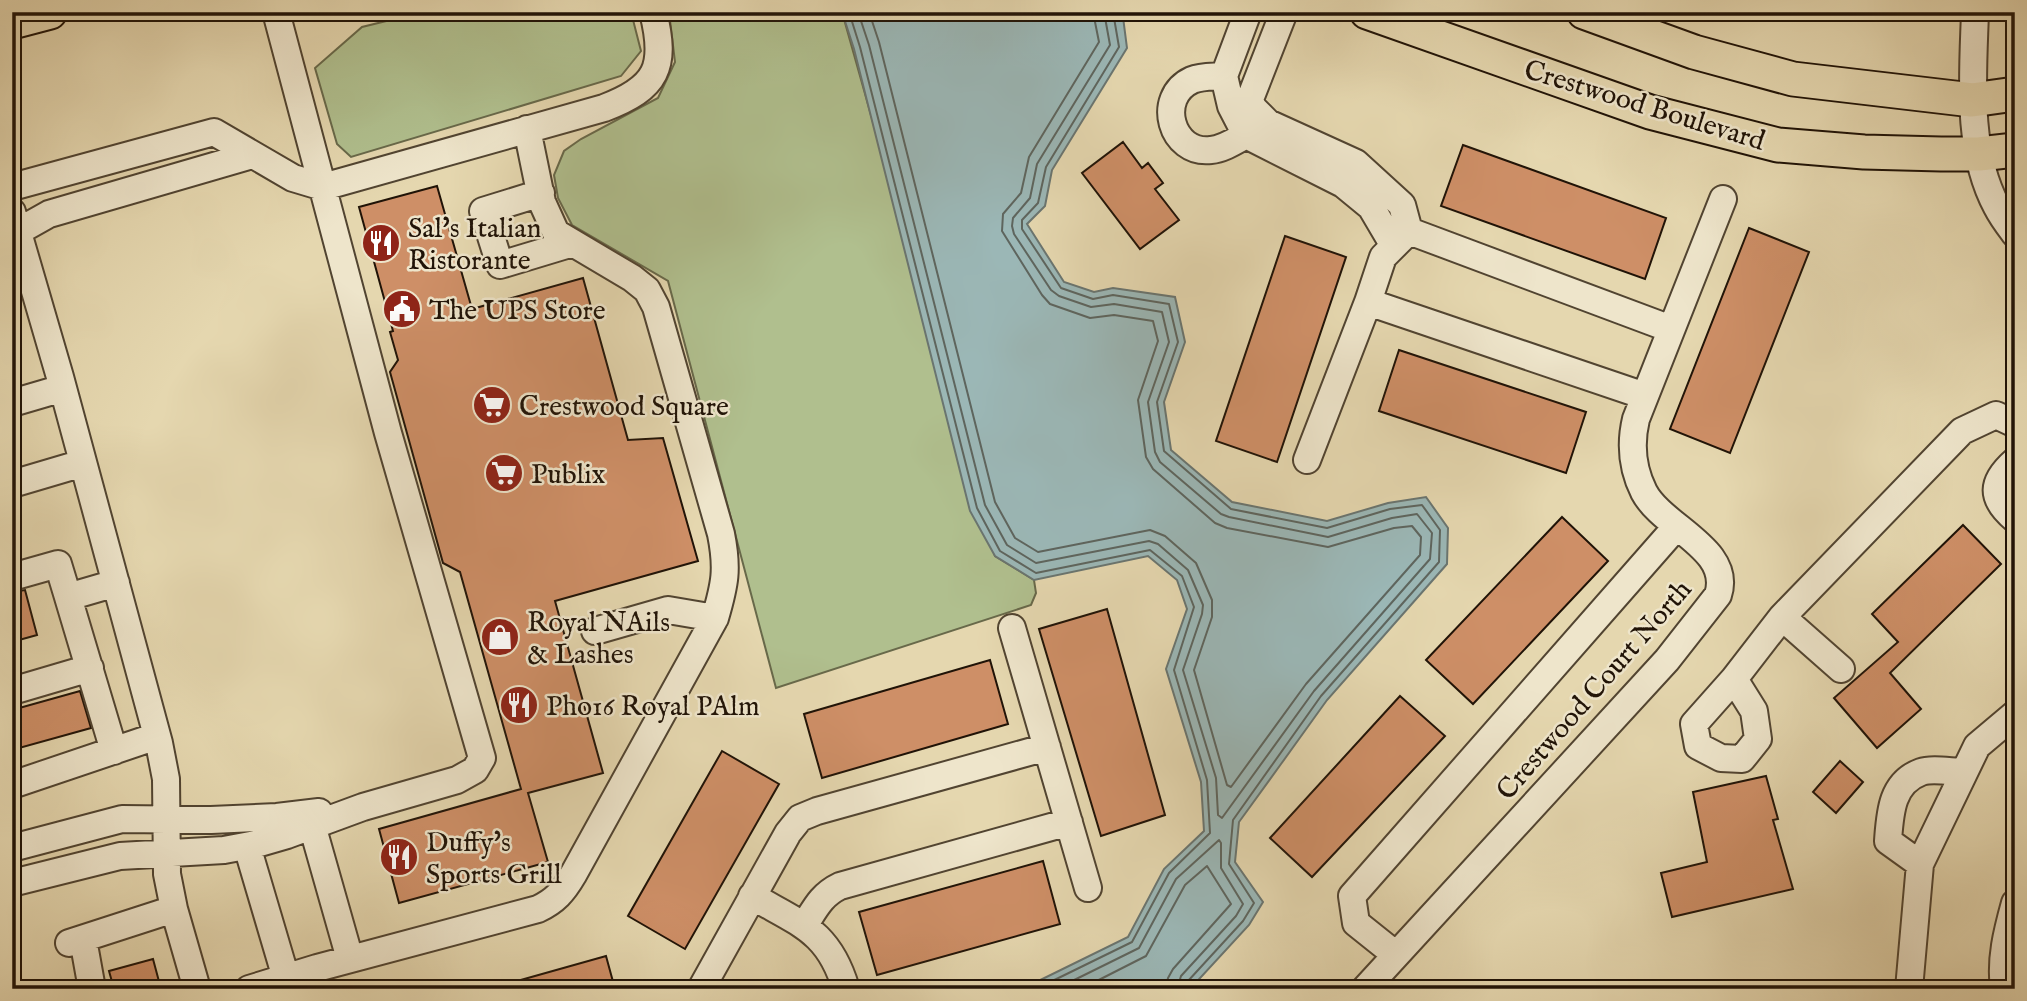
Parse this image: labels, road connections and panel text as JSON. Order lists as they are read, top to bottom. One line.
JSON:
{"streets":{"main road":["Crestwood Boulevard"],"street":["Crestwood Court North"]},"places":{"restaurant":["Sal's Italian Ristorante","Pho16 Royal PAlm","Duffy's Sports Grill"],"public building":["The UPS Store"],"supermarket":["Crestwood Square","Publix"],"shop":["Royal NAils & Lashes"]}}
